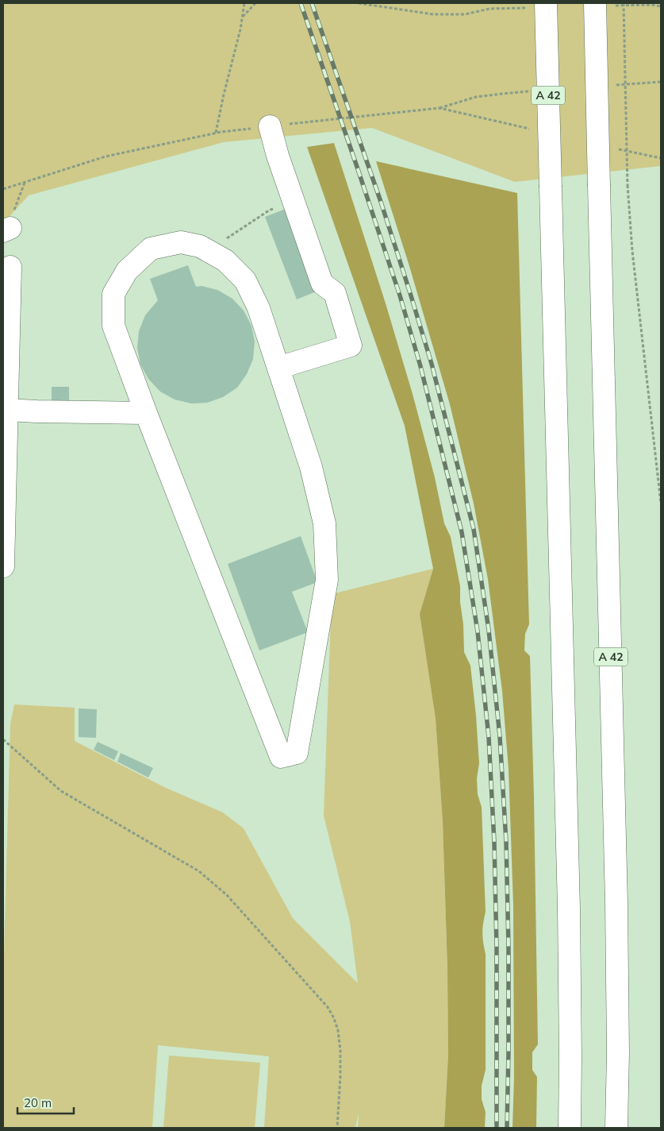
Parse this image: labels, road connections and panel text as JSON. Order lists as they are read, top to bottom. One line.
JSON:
{"streets":{"main road":["A 42"]},"scale_bar":"20 m"}
